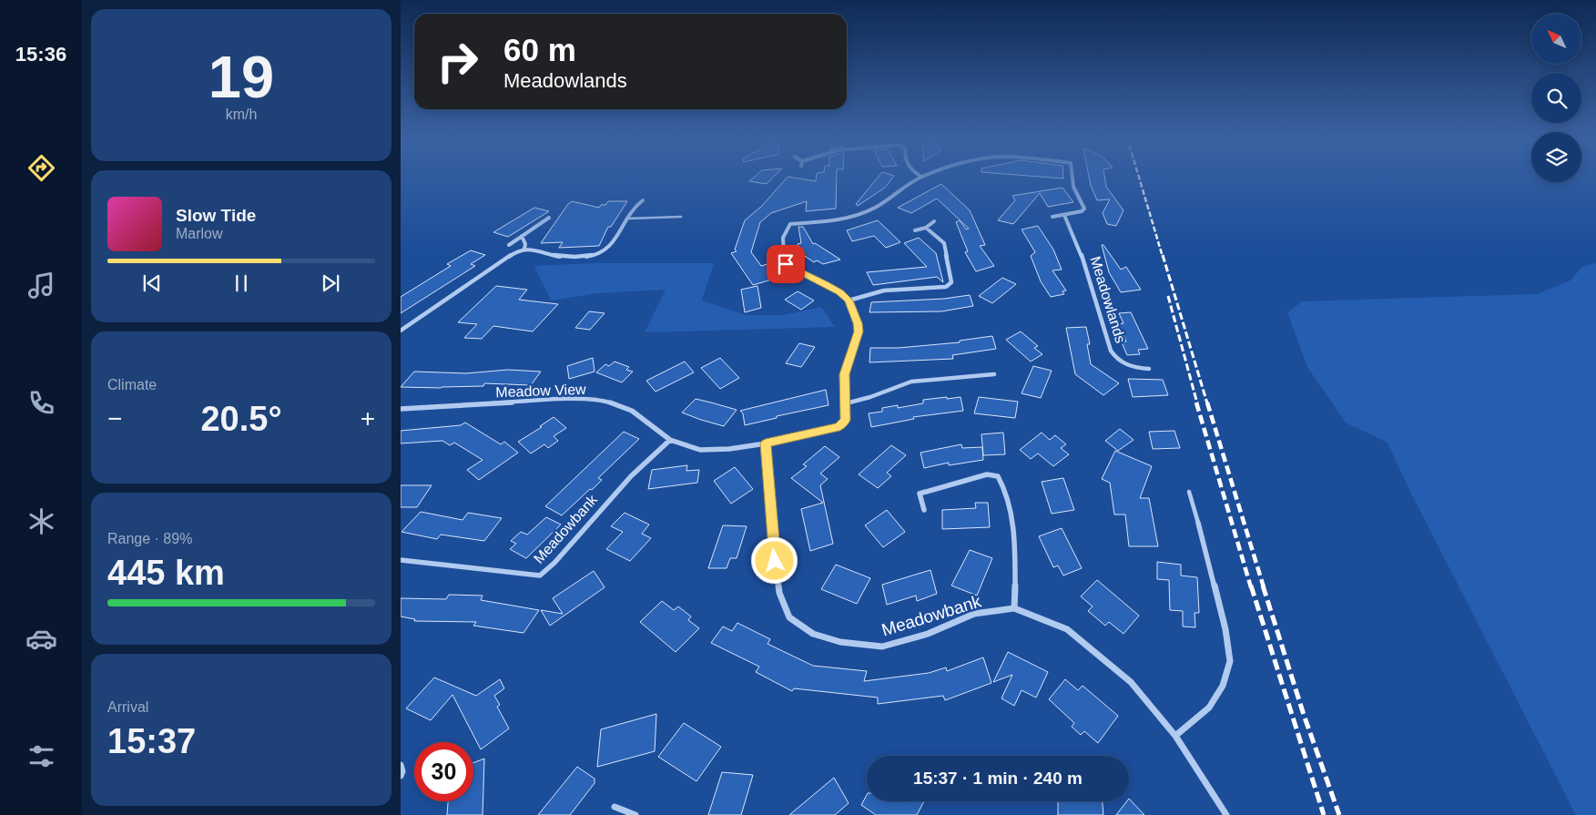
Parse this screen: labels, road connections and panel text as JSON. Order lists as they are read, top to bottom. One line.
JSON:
{"streets":{"street":["Meadowlands","Meadow View","Meadowbank"]},"crossings":[["Meadow View","Meadowbank"]],"north":"top left","page":{"tabs":"15:36","tile":[["19","km/h"],"Climate",["Range · 89%","445 km"],["Arrival","15:37"]],"turn":["60 m","Meadowlands"],"song":["Slow Tide","Marlow"],"heat":["−","20.5°","+"],"limit":"30","trip":"15:37 · 1 min · 240 m"}}
